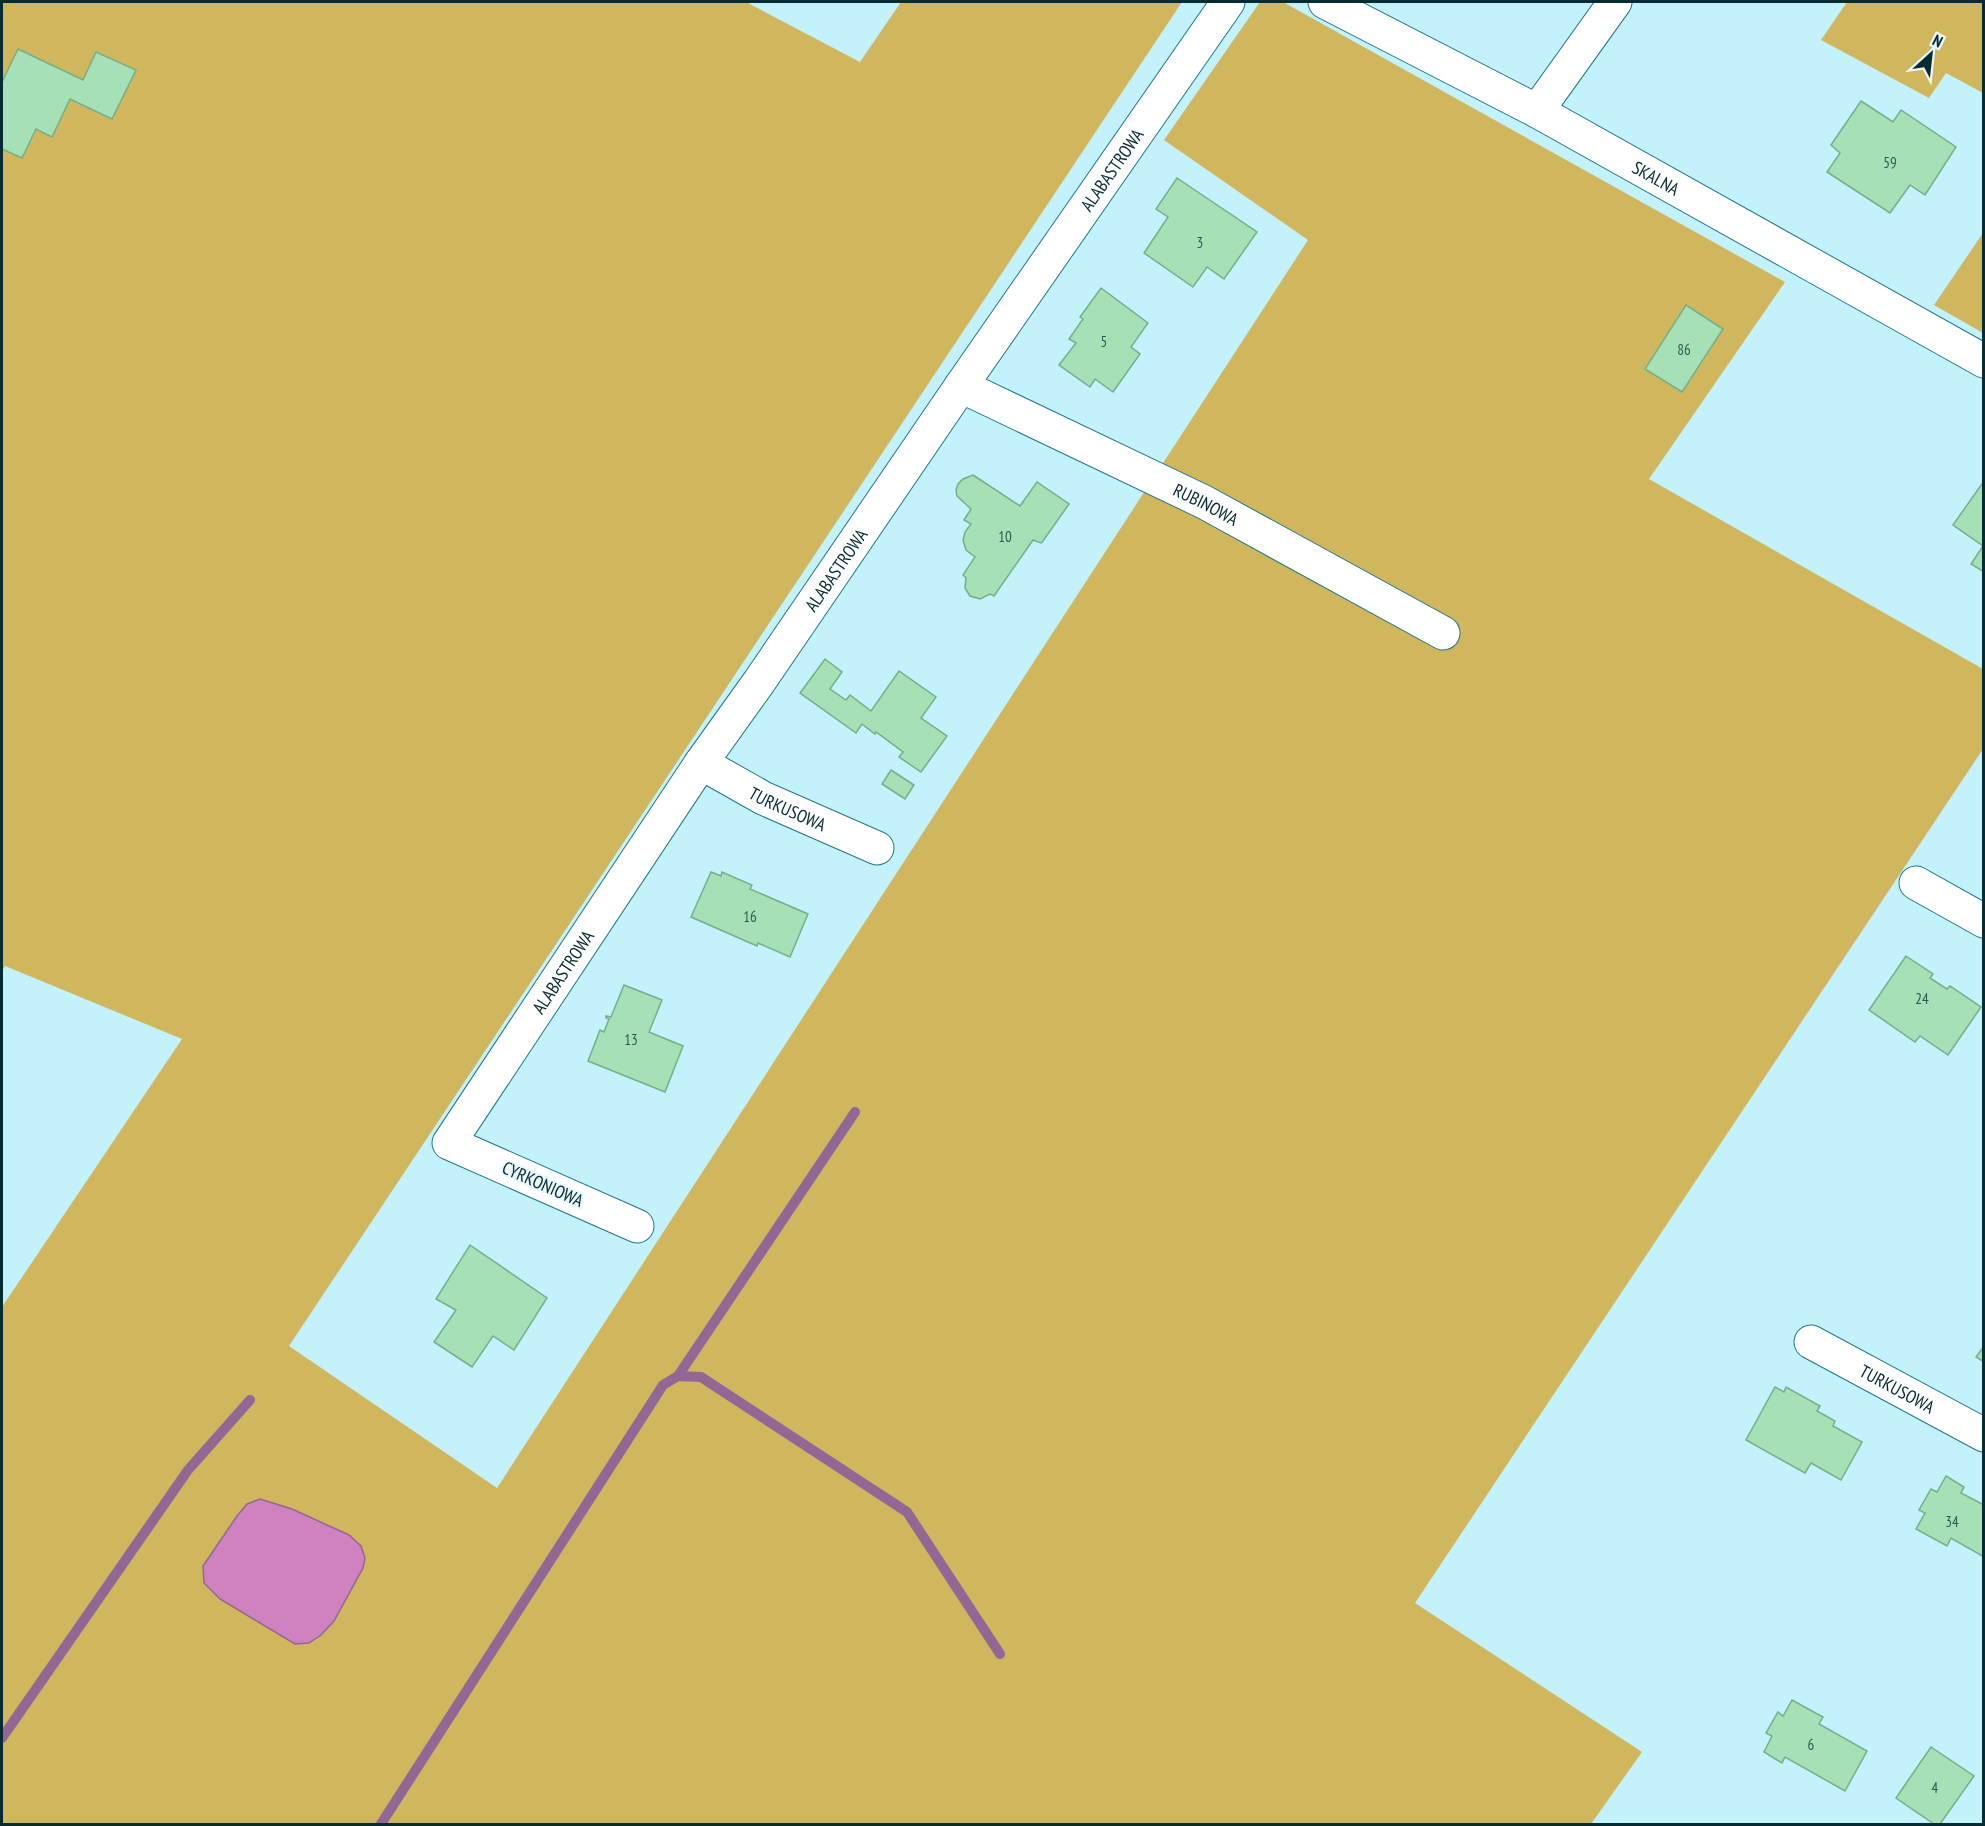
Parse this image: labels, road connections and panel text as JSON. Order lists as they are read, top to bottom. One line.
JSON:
{"streets":{"street":["ALABASTROWA","SKALNA","RUBINOWA","TURKUSOWA","CYRKONIOWA"]},"crossings":[["ALABASTROWA","RUBINOWA"],["ALABASTROWA","TURKUSOWA"],["ALABASTROWA","CYRKONIOWA"]],"house_numbers":["59","3","5","86","10","16","24","13","34","6","4"],"north":"top right"}
